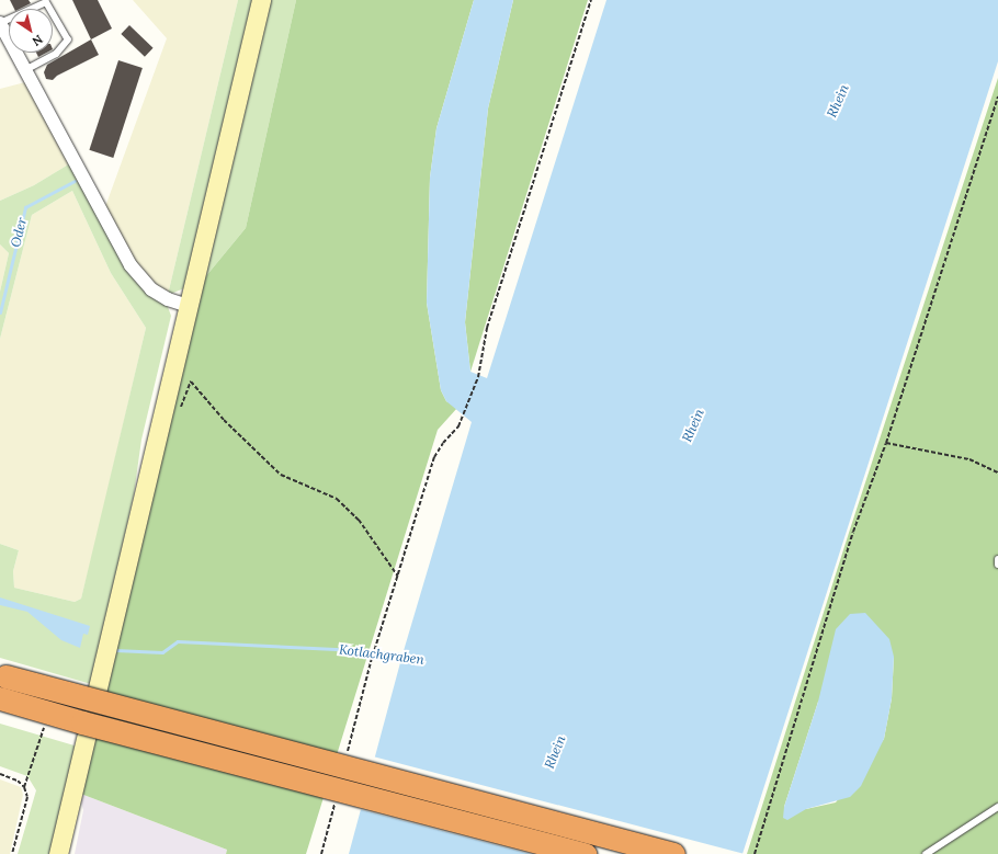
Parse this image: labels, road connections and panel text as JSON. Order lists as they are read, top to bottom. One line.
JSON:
{"water":["Rhein","Oder","Kotlachgraben"],"north":"bottom right"}
